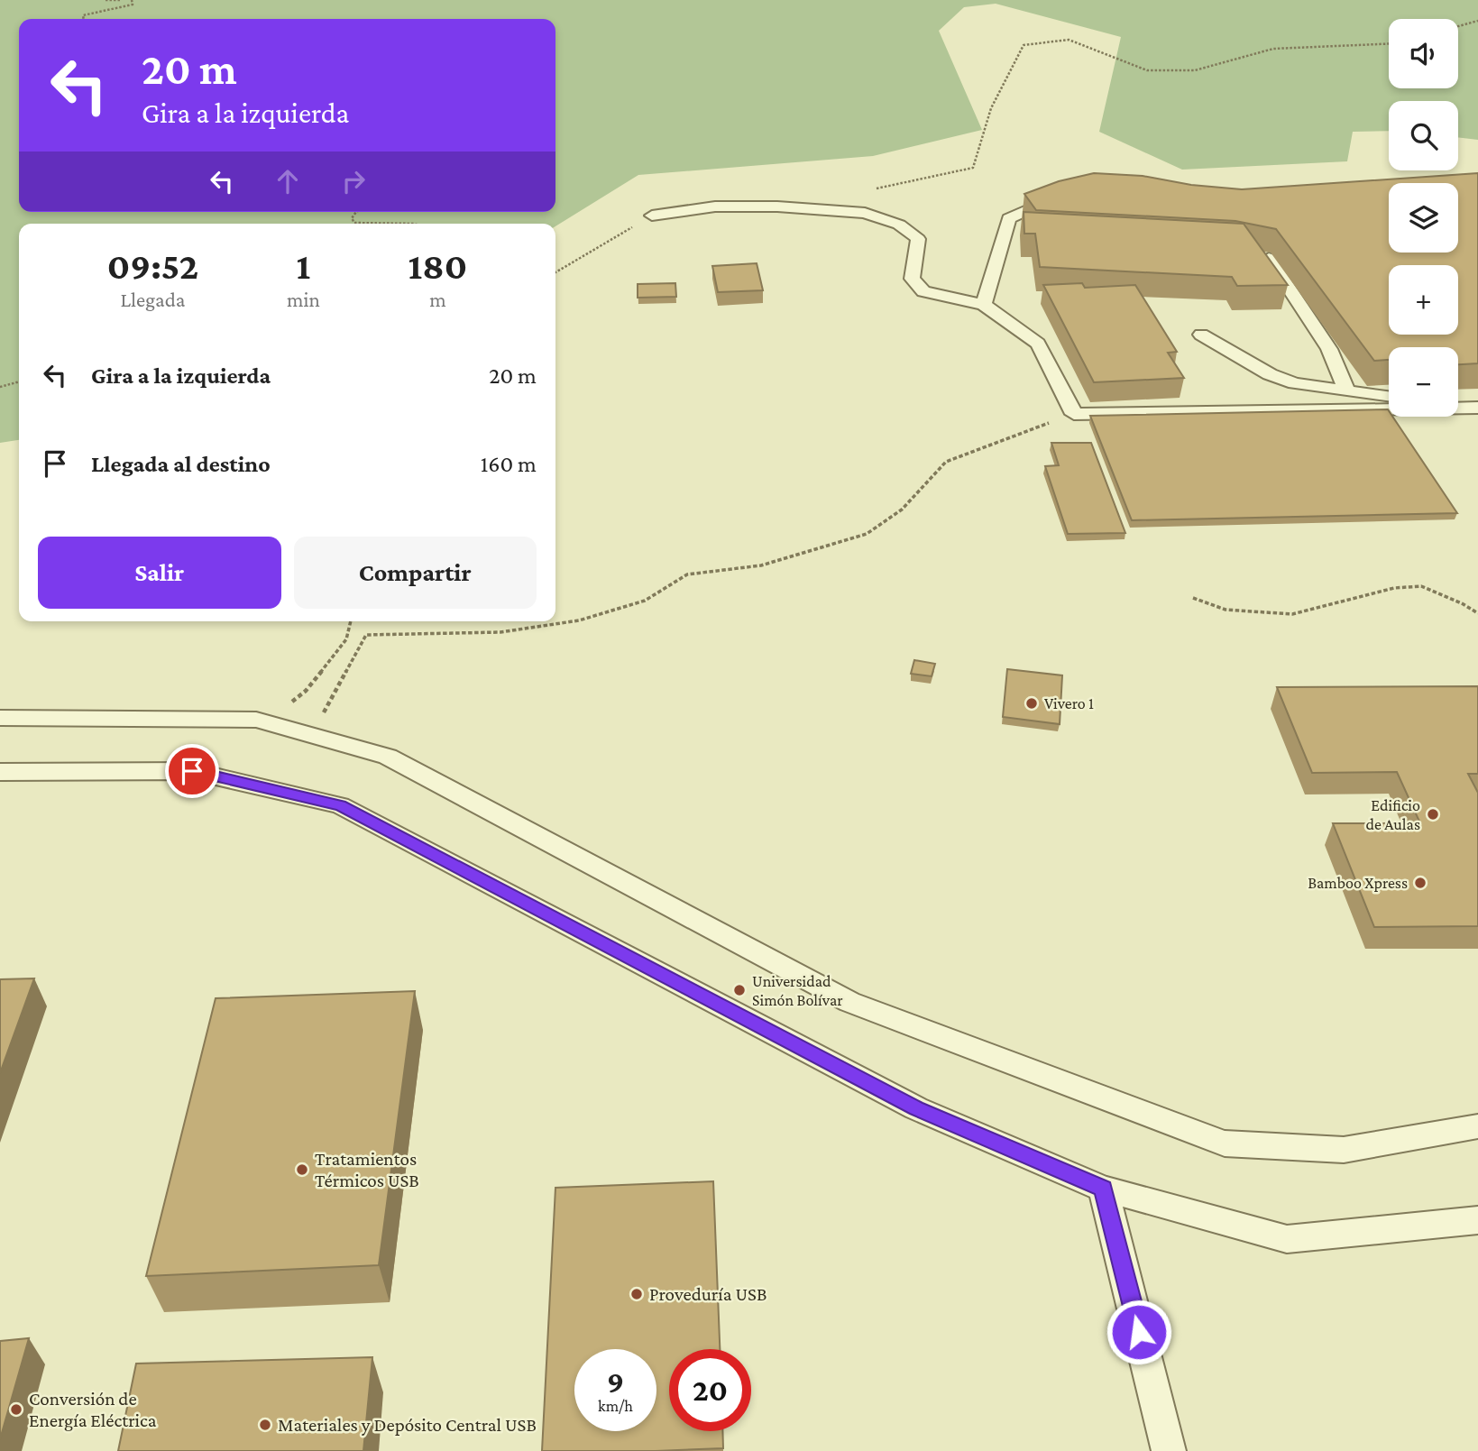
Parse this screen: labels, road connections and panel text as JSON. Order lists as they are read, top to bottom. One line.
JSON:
{"places":["Vivero 1","Edificio de Aulas","Bamboo Xpress","Universidad Simón Bolívar","Tratamientos Térmicos USB","Proveduría USB","Conversión de Energía Eléctrica","Materiales y Depósito Central USB"],"page":{"map_buttons":["+","−"],"turn":["20 m","Gira a la izquierda"],"eta":["09:52","Llegada","1","min","180","m"],"list":[{"name":"Gira a la izquierda","value":"20 m"},{"name":"Llegada al destino","value":"160 m"}],"buttons":["Salir","Compartir"],"speed":"9 km/h","limit":"20"}}
